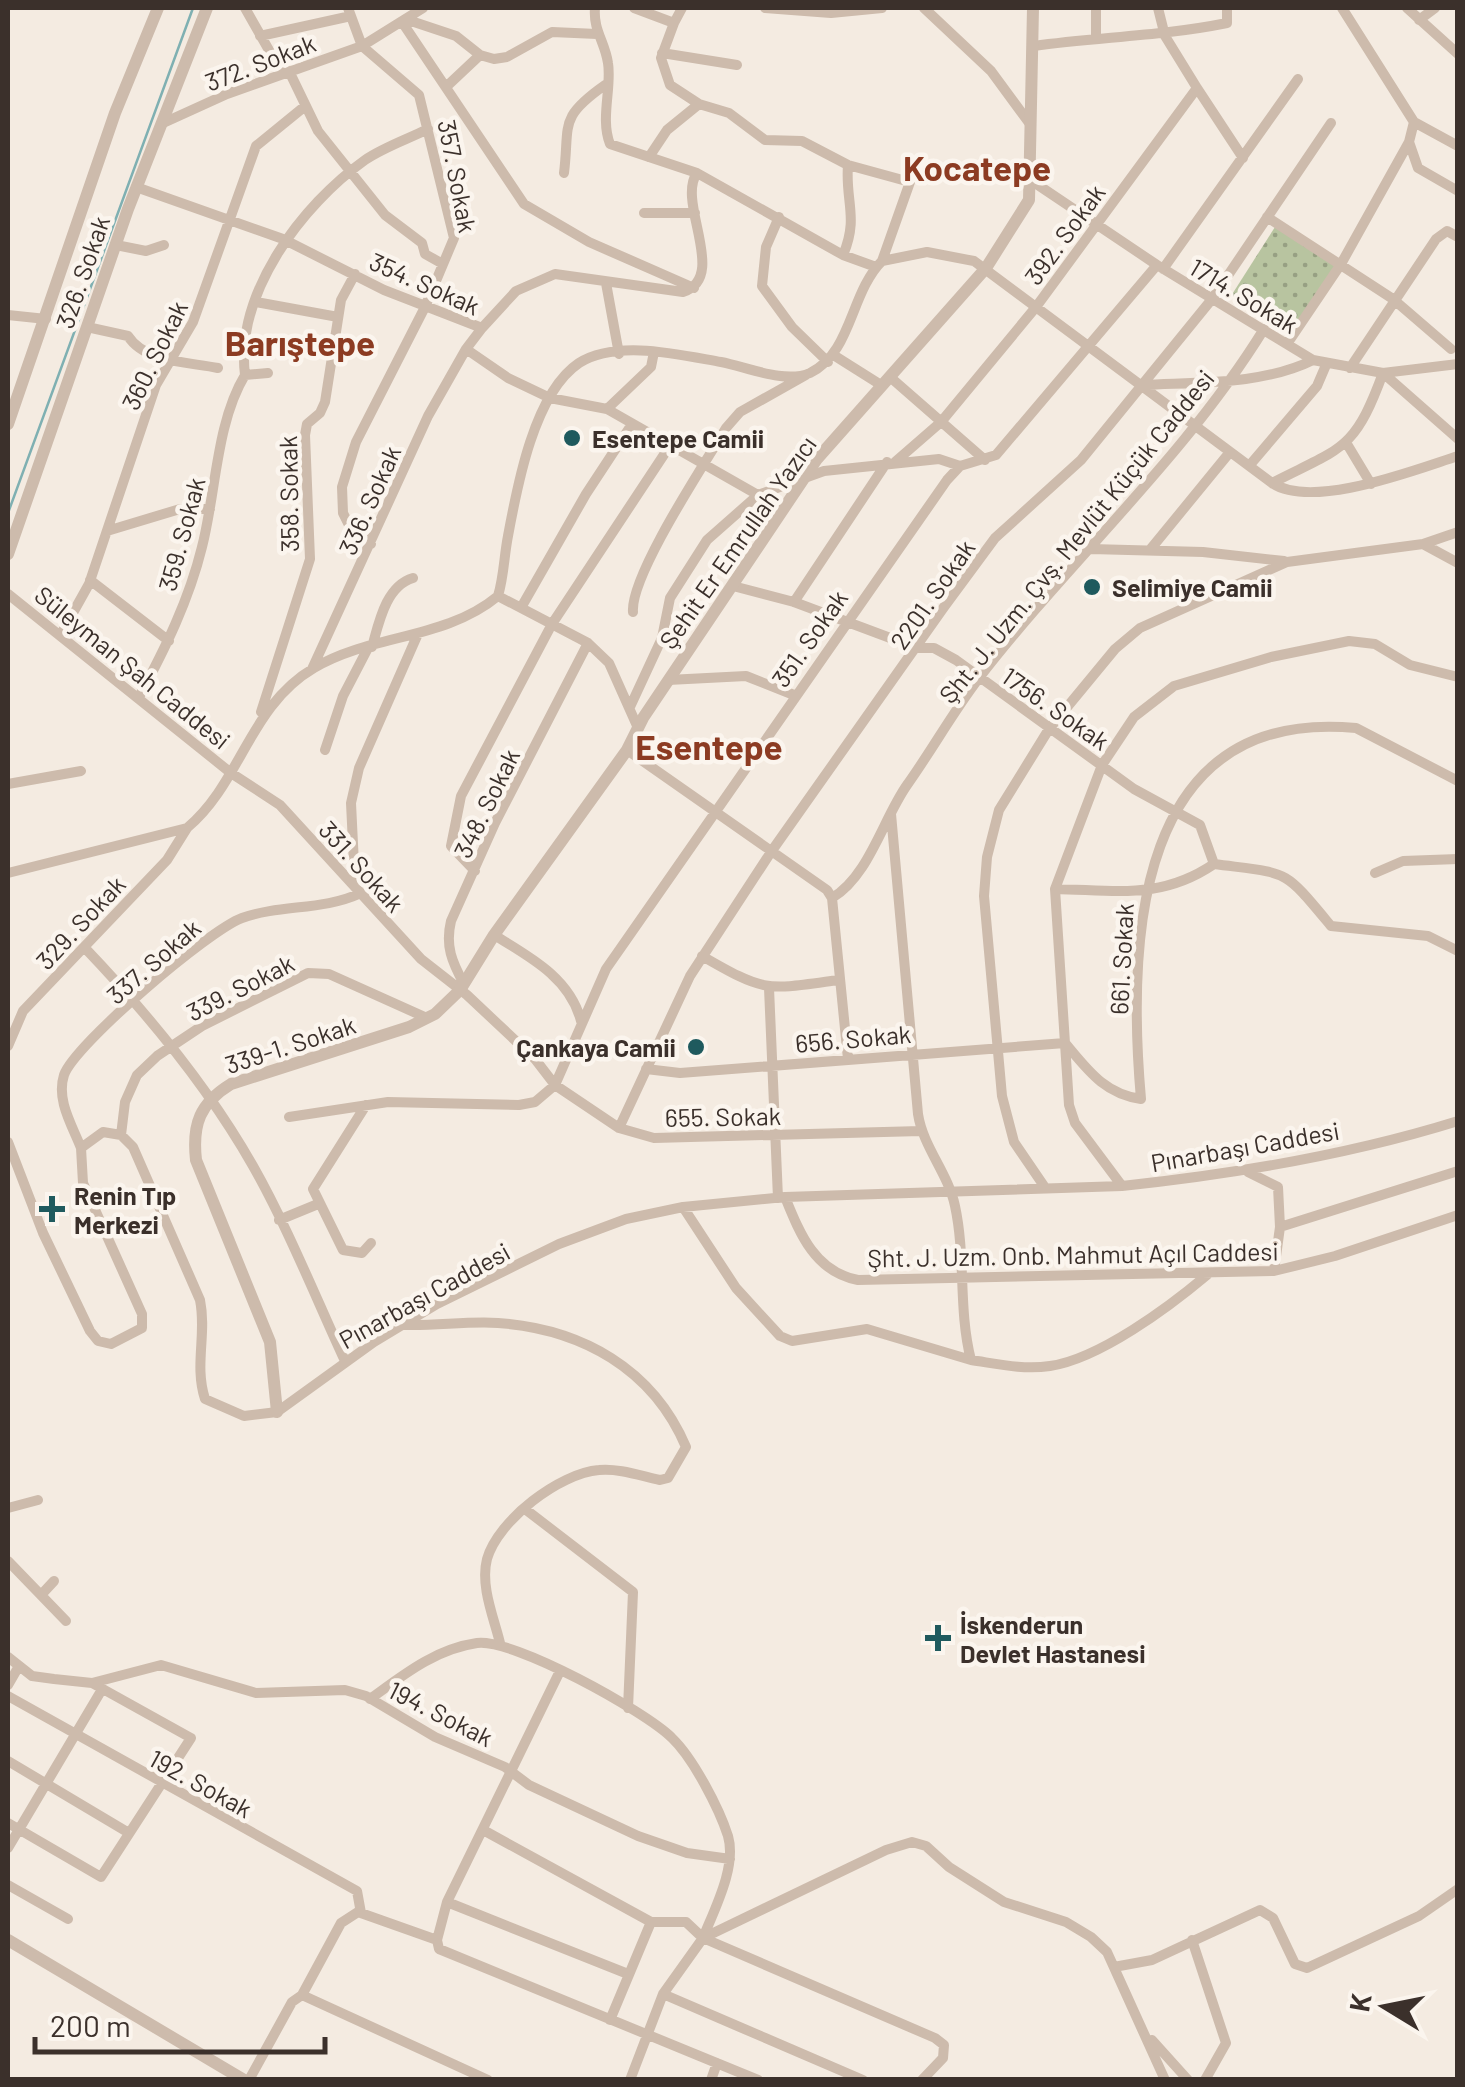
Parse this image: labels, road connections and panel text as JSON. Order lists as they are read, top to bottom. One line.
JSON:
{"streets":{"street":["372. Sokak","357. Sokak","392. Sokak","326. Sokak","354. Sokak","1714. Sokak","360. Sokak","358. Sokak","336. Sokak","359. Sokak","Şht. J. Uzm. Çvş. Mevlüt Küçük Caddesi","Şehit Er Emrullah Yazıcı","2201. Sokak","351. Sokak","Süleyman Şah Caddesi","1756. Sokak","348. Sokak","331. Sokak","329. Sokak","661. Sokak","337. Sokak","339. Sokak","656. Sokak","339-1. Sokak","655. Sokak","Pınarbaşı Caddesi","Şht. J. Uzm. Onb. Mahmut Açıl Caddesi","194. Sokak","192. Sokak"]},"crossings":[["372. Sokak","357. Sokak"],["372. Sokak","326. Sokak"],["357. Sokak","354. Sokak"],["357. Sokak","336. Sokak"],["392. Sokak","1714. Sokak"],["326. Sokak","354. Sokak"],["354. Sokak","360. Sokak"],["354. Sokak","358. Sokak"],["354. Sokak","336. Sokak"],["354. Sokak","359. Sokak"],["1714. Sokak","Şht. J. Uzm. Çvş. Mevlüt Küçük Caddesi"],["1714. Sokak","Şehit Er Emrullah Yazıcı"],["1714. Sokak","2201. Sokak"],["360. Sokak","Süleyman Şah Caddesi"],["358. Sokak","329. Sokak"],["359. Sokak","Süleyman Şah Caddesi"],["Şht. J. Uzm. Çvş. Mevlüt Küçük Caddesi","1756. Sokak"],["Şehit Er Emrullah Yazıcı","1756. Sokak"],["Şehit Er Emrullah Yazıcı","339-1. Sokak"],["2201. Sokak","1756. Sokak"],["2201. Sokak","656. Sokak"],["2201. Sokak","655. Sokak"],["351. Sokak","1756. Sokak"],["351. Sokak","655. Sokak"],["Süleyman Şah Caddesi","331. Sokak"],["Süleyman Şah Caddesi","329. Sokak"],["1756. Sokak","661. Sokak"],["348. Sokak","331. Sokak"],["348. Sokak","339-1. Sokak"],["348. Sokak","655. Sokak"],["331. Sokak","329. Sokak"],["331. Sokak","337. Sokak"],["331. Sokak","339-1. Sokak"],["331. Sokak","655. Sokak"],["661. Sokak","656. Sokak"],["339. Sokak","339-1. Sokak"],["656. Sokak","Şht. J. Uzm. Onb. Mahmut Açıl Caddesi"],["339-1. Sokak","655. Sokak"],["339-1. Sokak","Pınarbaşı Caddesi"],["655. Sokak","Şht. J. Uzm. Onb. Mahmut Açıl Caddesi"],["Pınarbaşı Caddesi","Şht. J. Uzm. Onb. Mahmut Açıl Caddesi"]],"districts":["Kocatepe","Barıştepe","Esentepe"],"places":{"other":["Esentepe Camii","Selimiye Camii","Çankaya Camii"],"health":["Renin Tıp Merkezi","İskenderun Devlet Hastanesi"]},"scale_bar":"200 m","north":"left"}
